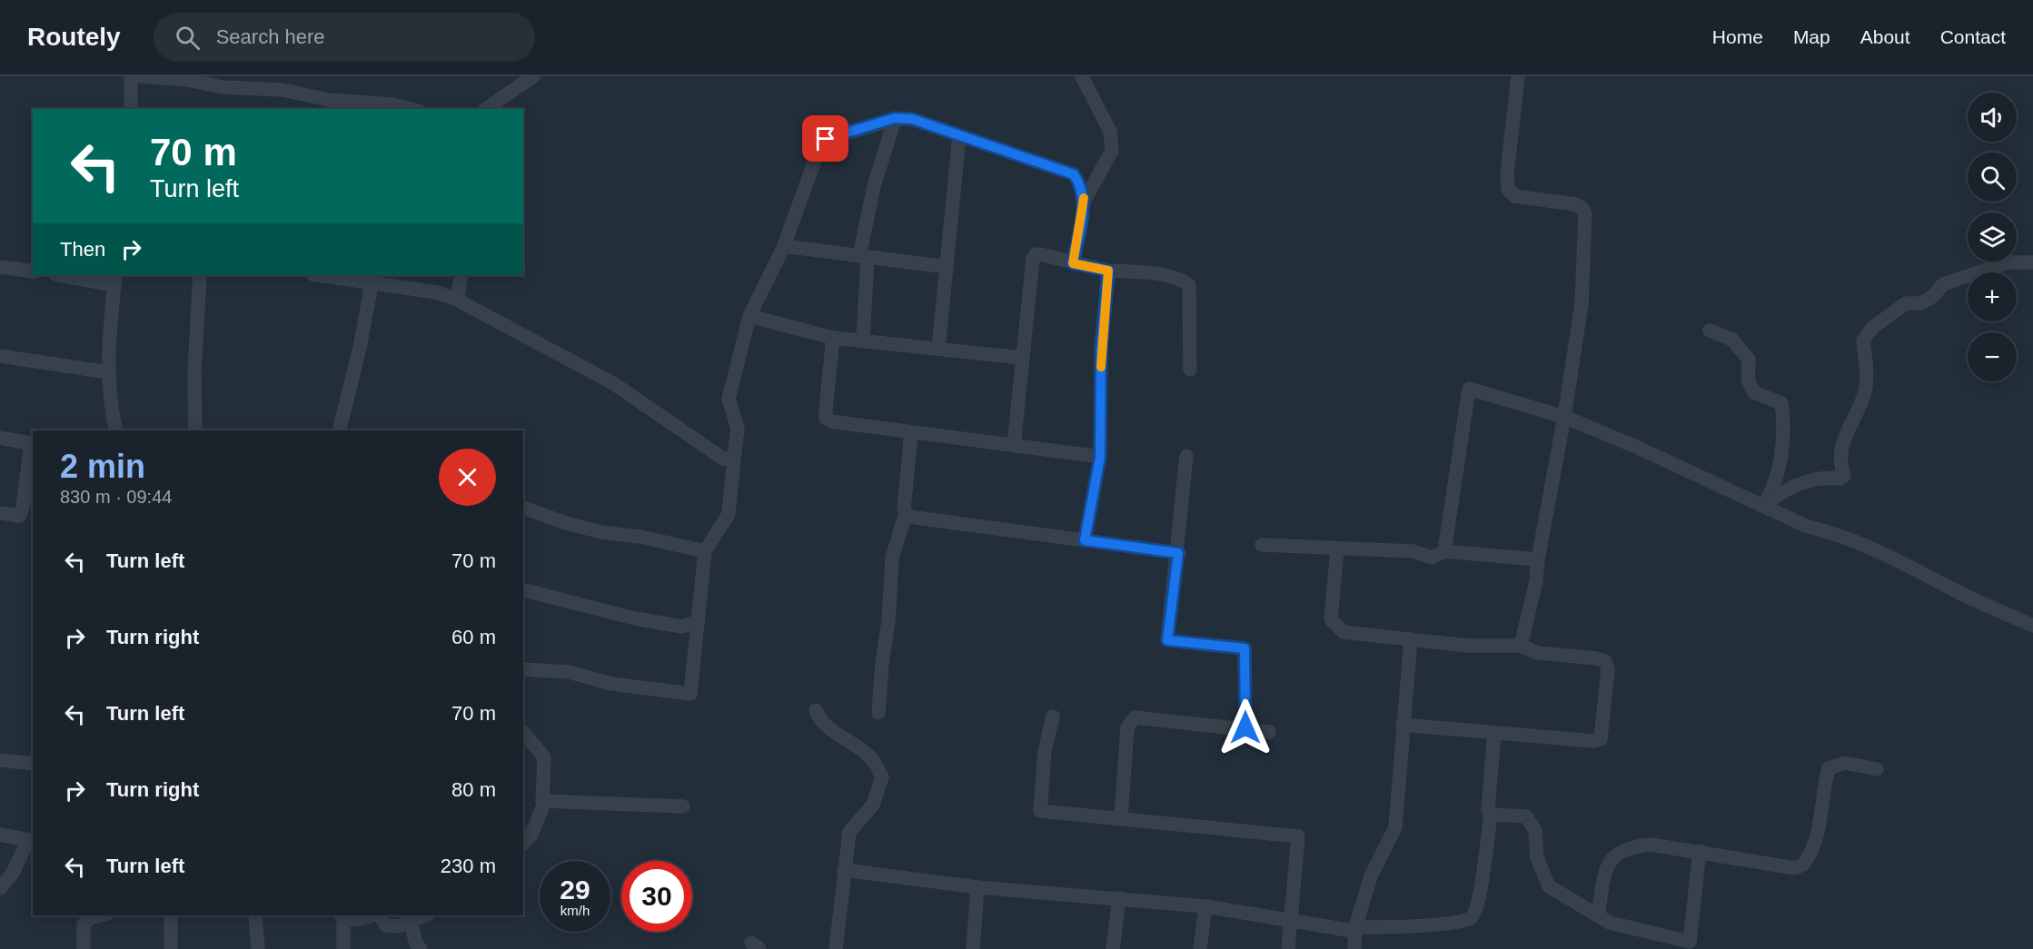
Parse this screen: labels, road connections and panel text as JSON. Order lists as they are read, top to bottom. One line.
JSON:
{"page":{"header":"Routely","search":"Search here","nav":["Home","Map","About","Contact"],"map_buttons":["+","−"],"turn":["70 m","Turn left"],"then":"Then","heading":["2 min","830 m · 09:44"],"list":[{"name":"Turn left","value":"70 m"},{"name":"Turn right","value":"60 m"},{"name":"Turn left","value":"70 m"},{"name":"Turn right","value":"80 m"},{"name":"Turn left","value":"230 m"}],"speed":"29 km/h","limit":"30"}}
